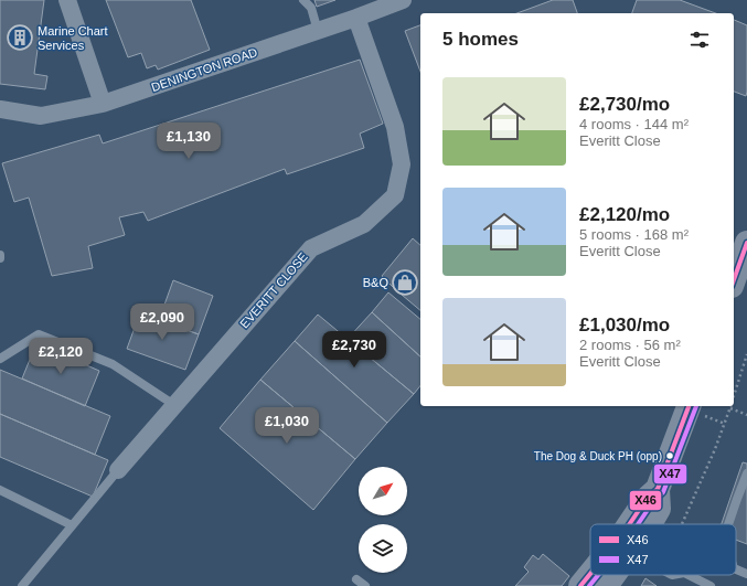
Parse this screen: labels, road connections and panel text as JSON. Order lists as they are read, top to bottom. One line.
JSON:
{"streets":{"street":["DENINGTON ROAD","EVERITT CLOSE"]},"crossings":[["DENINGTON ROAD","EVERITT CLOSE"]],"places":{"building":["Marine Chart Services"],"shop":["B&Q"],"other":["The Dog & Duck PH (opp)"]},"lines":["transit line X46","transit line X47"],"legend":["X46","X47"],"north":"top right","page":{"heading":"5 homes","list":[{"name":"£2,730/mo","note":"4 rooms · 144 m² · Everitt Close"},{"name":"£2,120/mo","note":"5 rooms · 168 m² · Everitt Close"},{"name":"£1,030/mo","note":"2 rooms · 56 m² · Everitt Close"}],"price":["£1,130","£2,090","£2,730","£2,120","£1,030"]}}
